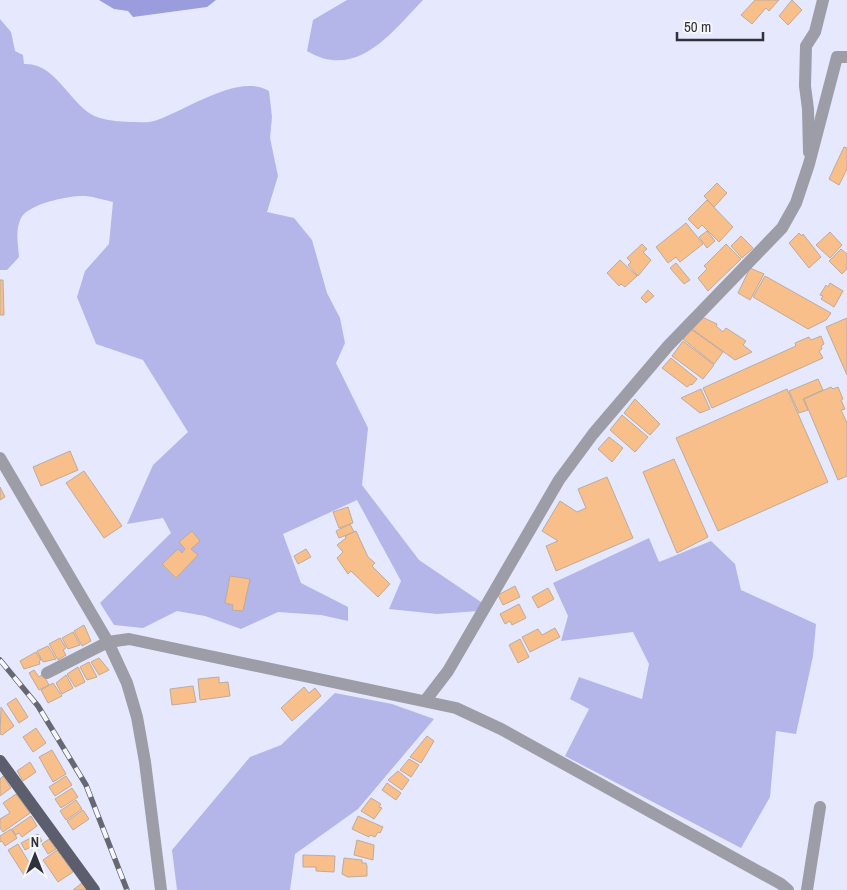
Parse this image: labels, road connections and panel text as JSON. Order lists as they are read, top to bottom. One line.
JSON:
{"scale_bar":"50 m","north":"top"}
